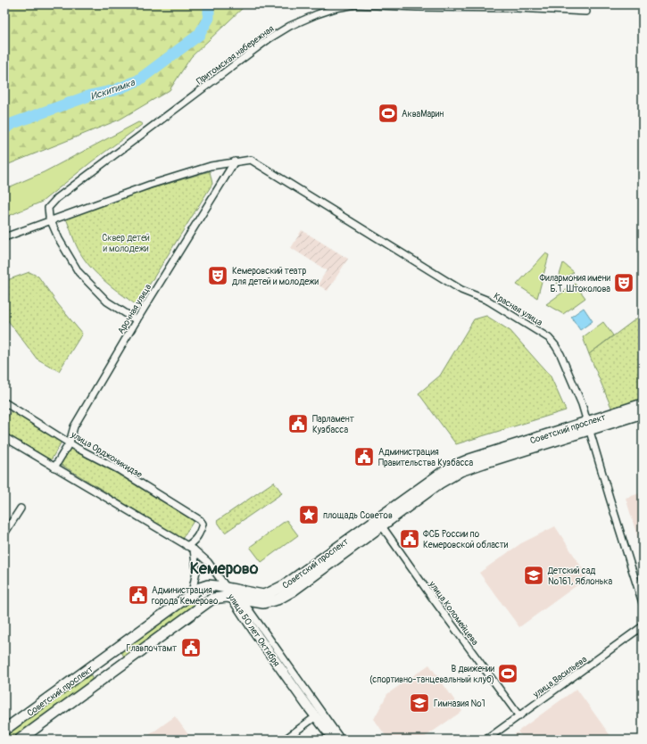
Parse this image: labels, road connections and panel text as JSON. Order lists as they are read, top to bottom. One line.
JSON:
{"streets":{"main road":["Советский проспект"],"street":["Притомская набережная","Арочная улица","Красная улица","улица Орджоникидзе","улица Коломейцева","улица 50 лет Октября","улица Васильева"]},"crossings":[["Притомская набережная","Арочная улица"],["Арочная улица","Красная улица"],["Арочная улица","улица Орджоникидзе"],["Красная улица","Советский проспект"],["Советский проспект","улица Коломейцева"],["Советский проспект","улица 50 лет Октября"],["улица Коломейцева","улица Васильева"]],"districts":["Кемерово"],"water":["Искитимка"],"parks":["Сквер детей и молодежи"],"places":{"sports":["АкваМарин","В движении (спортивно-танцевальный клуб)"],"theatre":["Кемеровский театр для детей и молодежи","Филармония имени Б.Т. Штоколова"],"public building":["Парламент Кузбасса","Администрация Правительства Кузбасса","ФСБ России по Кемеровской области","Администрация города Кемерово","Главпочтамт"],"place":["площадь Советов"],"school or university":["Детский сад №161, Яблонька","Гимназия №1"]}}
